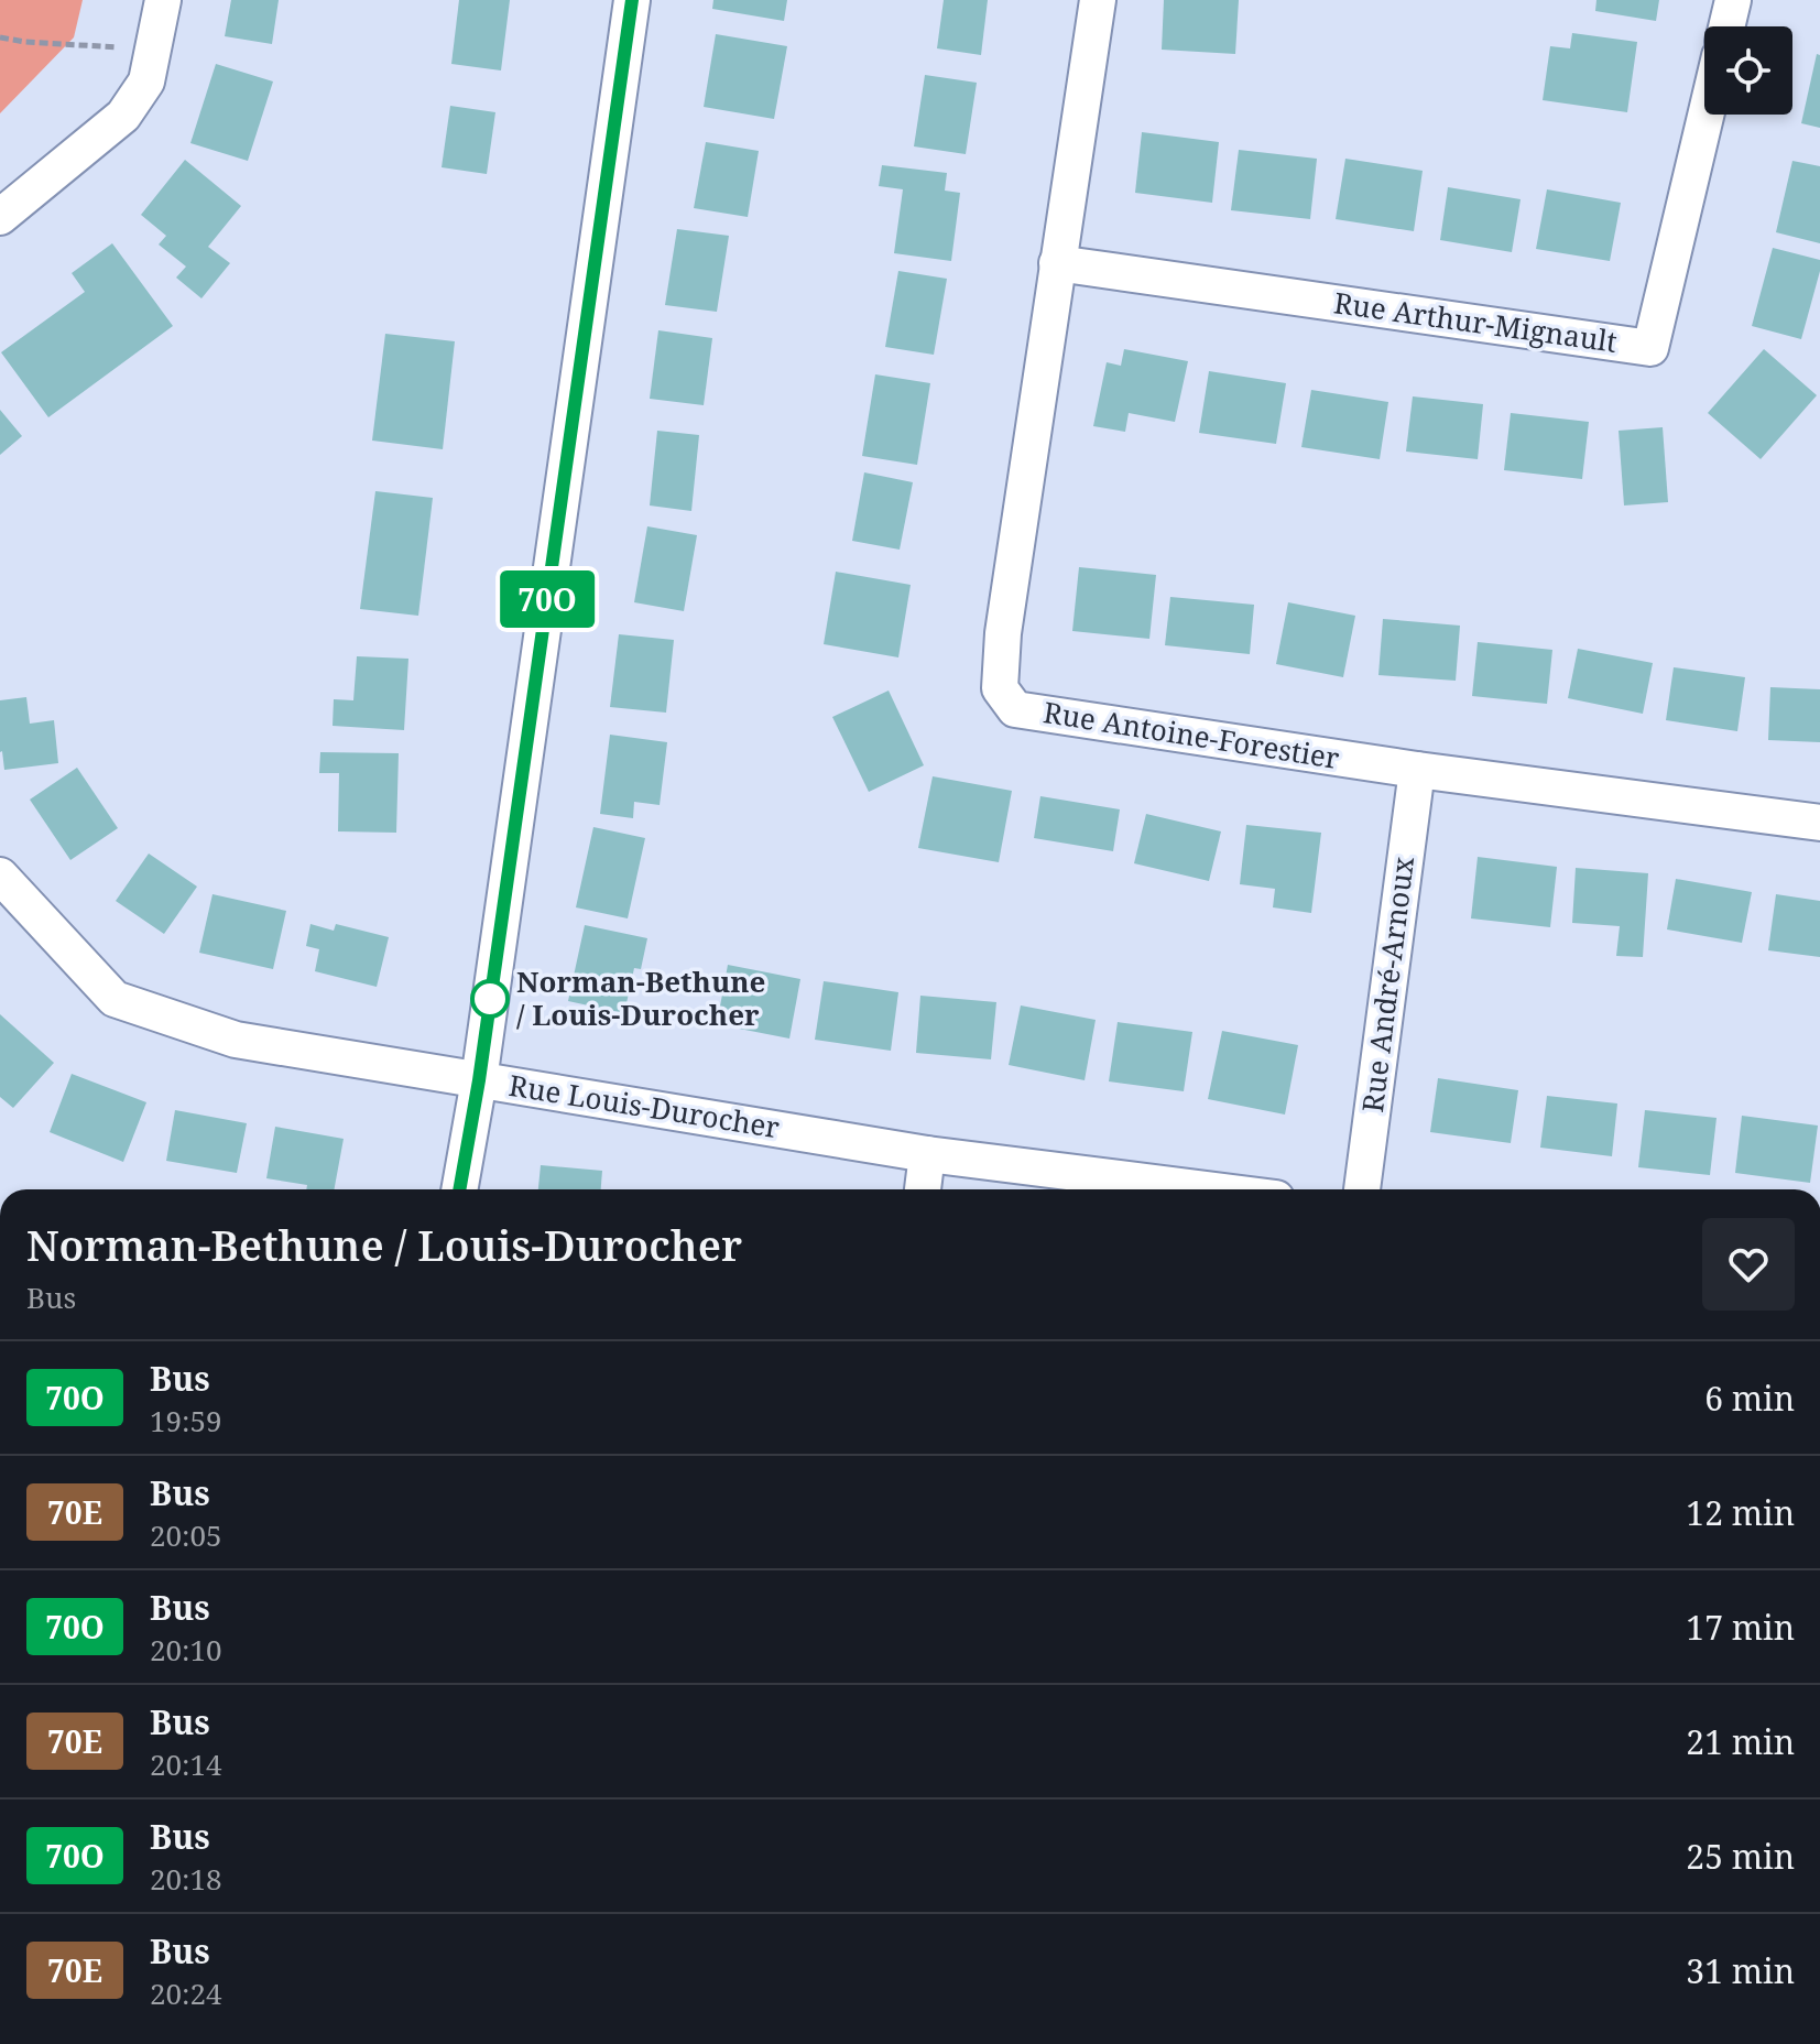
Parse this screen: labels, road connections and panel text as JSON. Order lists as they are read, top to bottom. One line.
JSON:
{"streets":{"street":["Rue Arthur-Mignault","Rue Antoine-Forestier","Rue André-Arnoux","Rue Louis-Durocher"]},"crossings":[["Rue Arthur-Mignault","Rue Antoine-Forestier"],["Rue Antoine-Forestier","Rue André-Arnoux"]],"places":["Norman-Bethune / Louis-Durocher"],"lines":["bus line 70O"],"page":{"on_map":"70O","heading":["Norman-Bethune / Louis-Durocher","Bus"],"list":[{"mark":"70O","name":"Bus","note":"19:59","value":"6 min"},{"mark":"70E","name":"Bus","note":"20:05","value":"12 min"},{"mark":"70O","name":"Bus","note":"20:10","value":"17 min"},{"mark":"70E","name":"Bus","note":"20:14","value":"21 min"},{"mark":"70O","name":"Bus","note":"20:18","value":"25 min"},{"mark":"70E","name":"Bus","note":"20:24","value":"31 min"}]}}
